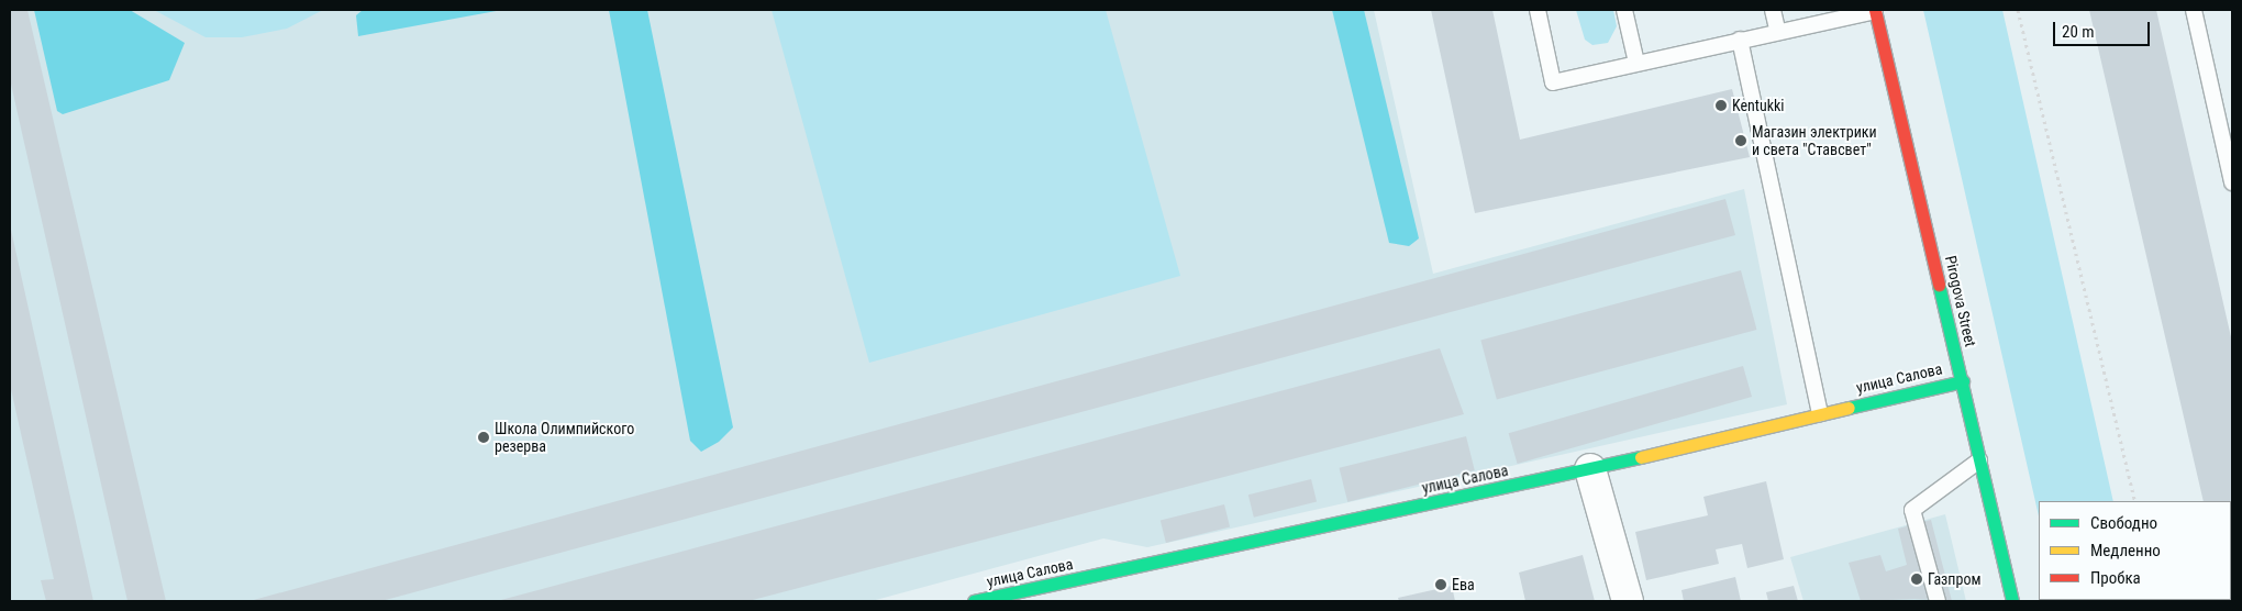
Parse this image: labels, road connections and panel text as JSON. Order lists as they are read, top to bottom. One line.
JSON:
{"streets":{"street":["Pirogova Street","улица Салова"]},"crossings":[["Pirogova Street","улица Салова"]],"places":["Kentukki","Магазин электрики и света \"Ставсвет\"","Школа Олимпийского резерва","Газпром","Ева"],"legend":["Свободно","Медленно","Пробка"],"scale_bar":"20 m"}
